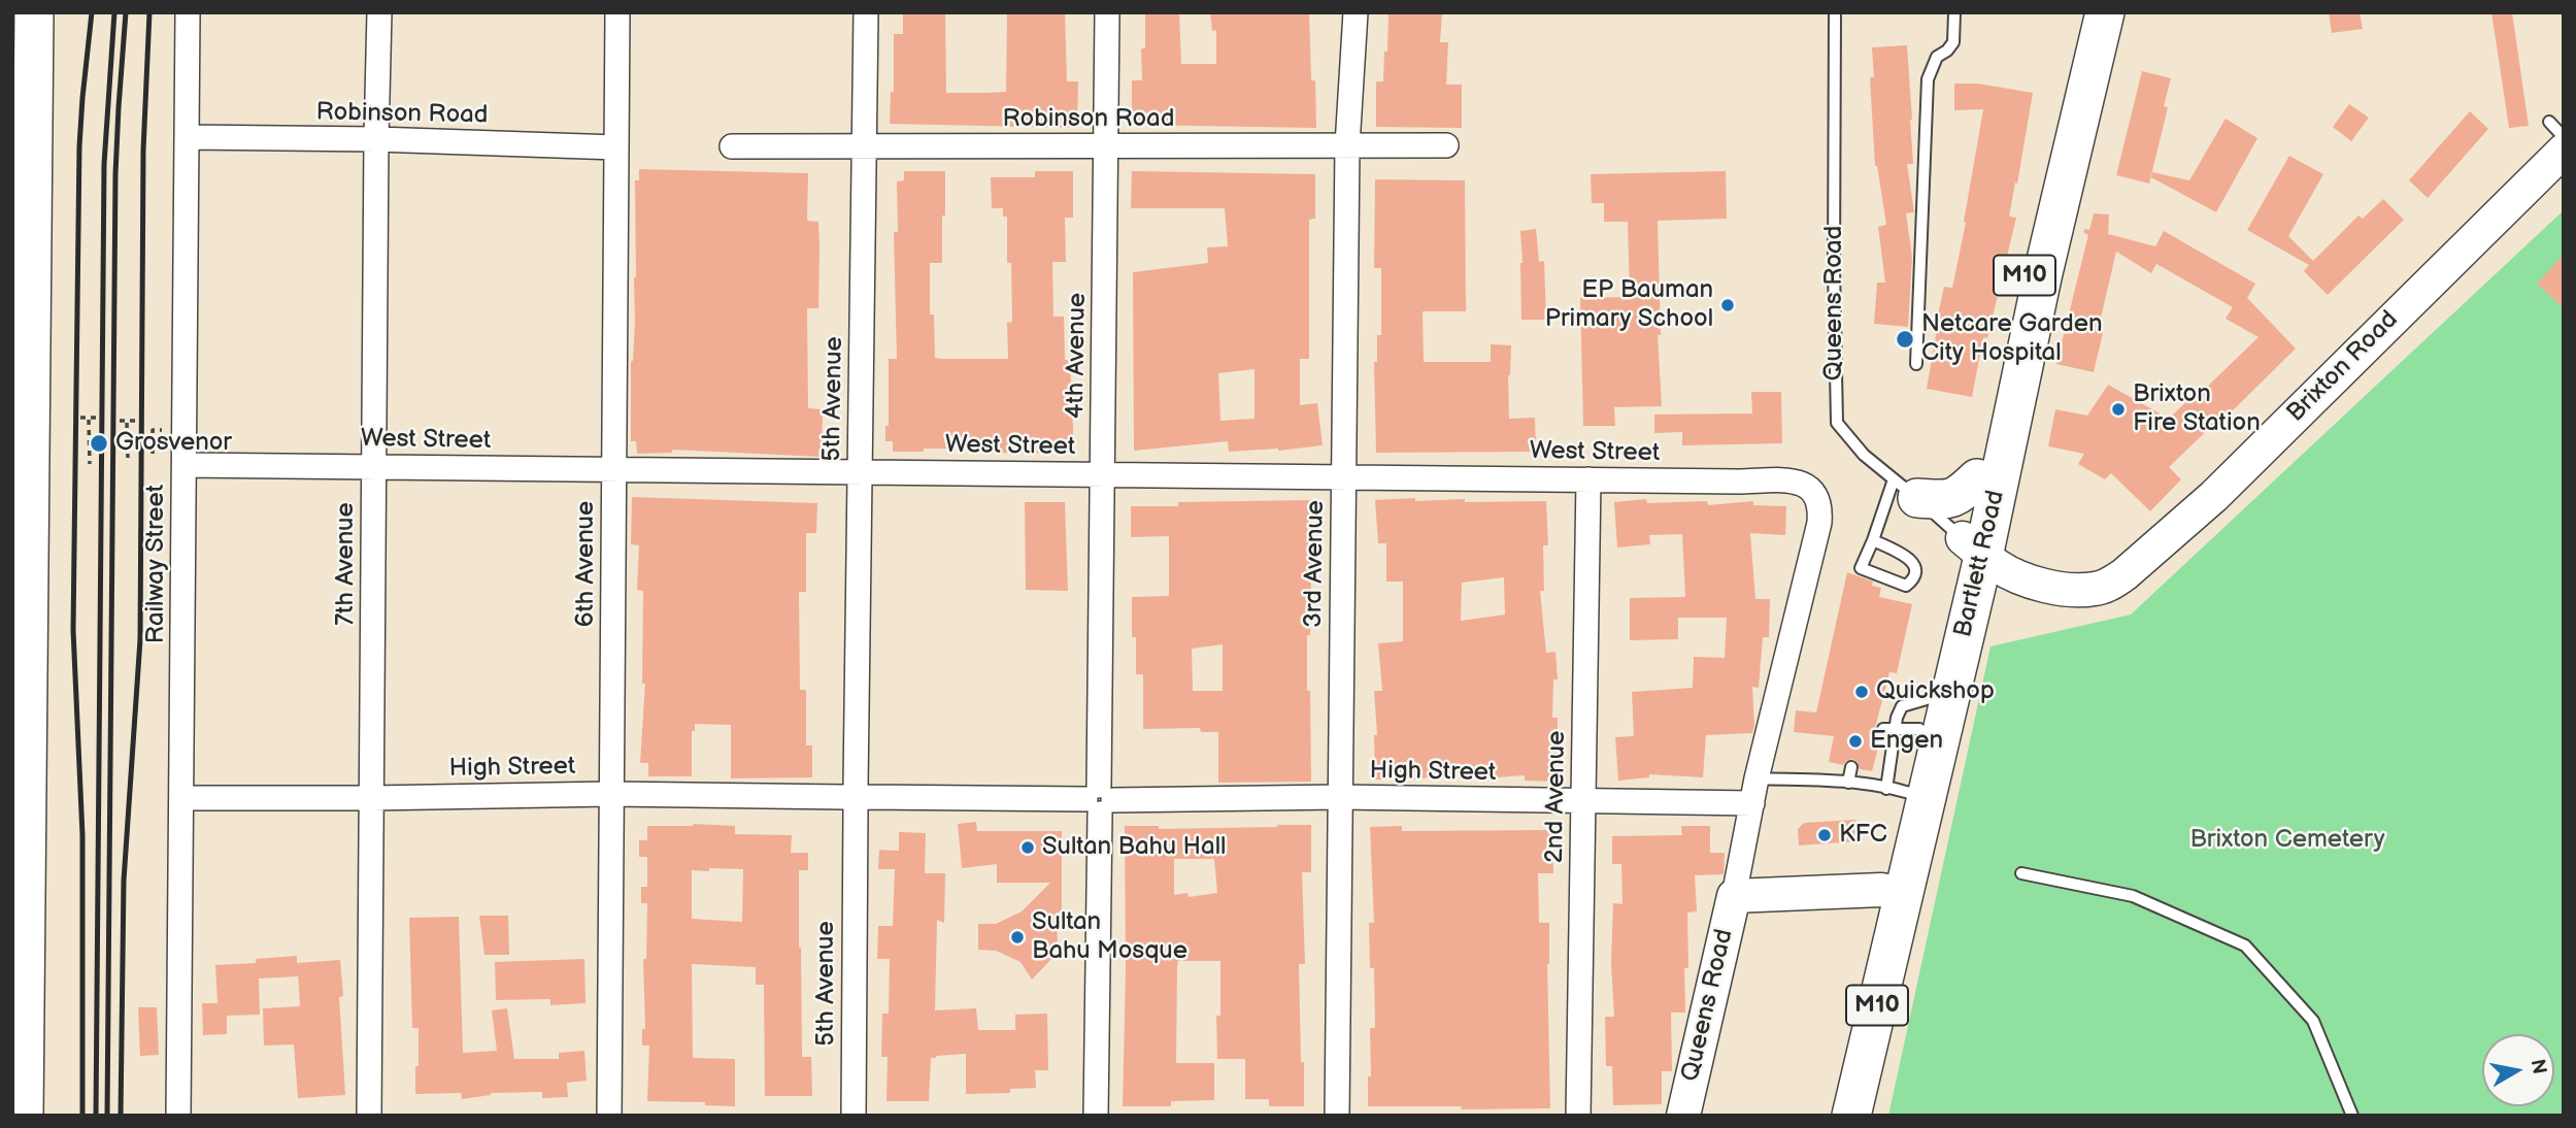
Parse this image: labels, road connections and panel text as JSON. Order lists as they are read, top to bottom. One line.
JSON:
{"streets":{"main road":["M10","Queens Road","Brixton Road","Bartlett Road"],"street":["Robinson Road","4th Avenue","5th Avenue","West Street","Railway Street","7th Avenue","6th Avenue","3rd Avenue","High Street","2nd Avenue"]},"crossings":[["Robinson Road","4th Avenue"],["Robinson Road","5th Avenue"],["Robinson Road","Railway Street"],["Robinson Road","7th Avenue"],["Robinson Road","6th Avenue"],["Robinson Road","3rd Avenue"],["Queens Road","Brixton Road"],["Queens Road","West Street"],["Queens Road","Bartlett Road"],["Queens Road","High Street"],["4th Avenue","West Street"],["4th Avenue","High Street"],["Brixton Road","Bartlett Road"],["5th Avenue","West Street"],["5th Avenue","High Street"],["West Street","Railway Street"],["West Street","7th Avenue"],["West Street","6th Avenue"],["West Street","3rd Avenue"],["West Street","2nd Avenue"],["Railway Street","High Street"],["7th Avenue","High Street"],["6th Avenue","High Street"],["3rd Avenue","High Street"],["High Street","2nd Avenue"]],"parks":["Brixton Cemetery"],"places":["EP Bauman Primary School","Netcare Garden City Hospital","Brixton Fire Station","Grosvenor","Quickshop","Engen","KFC","Sultan Bahu Hall","Sultan Bahu Mosque"],"north":"right"}
